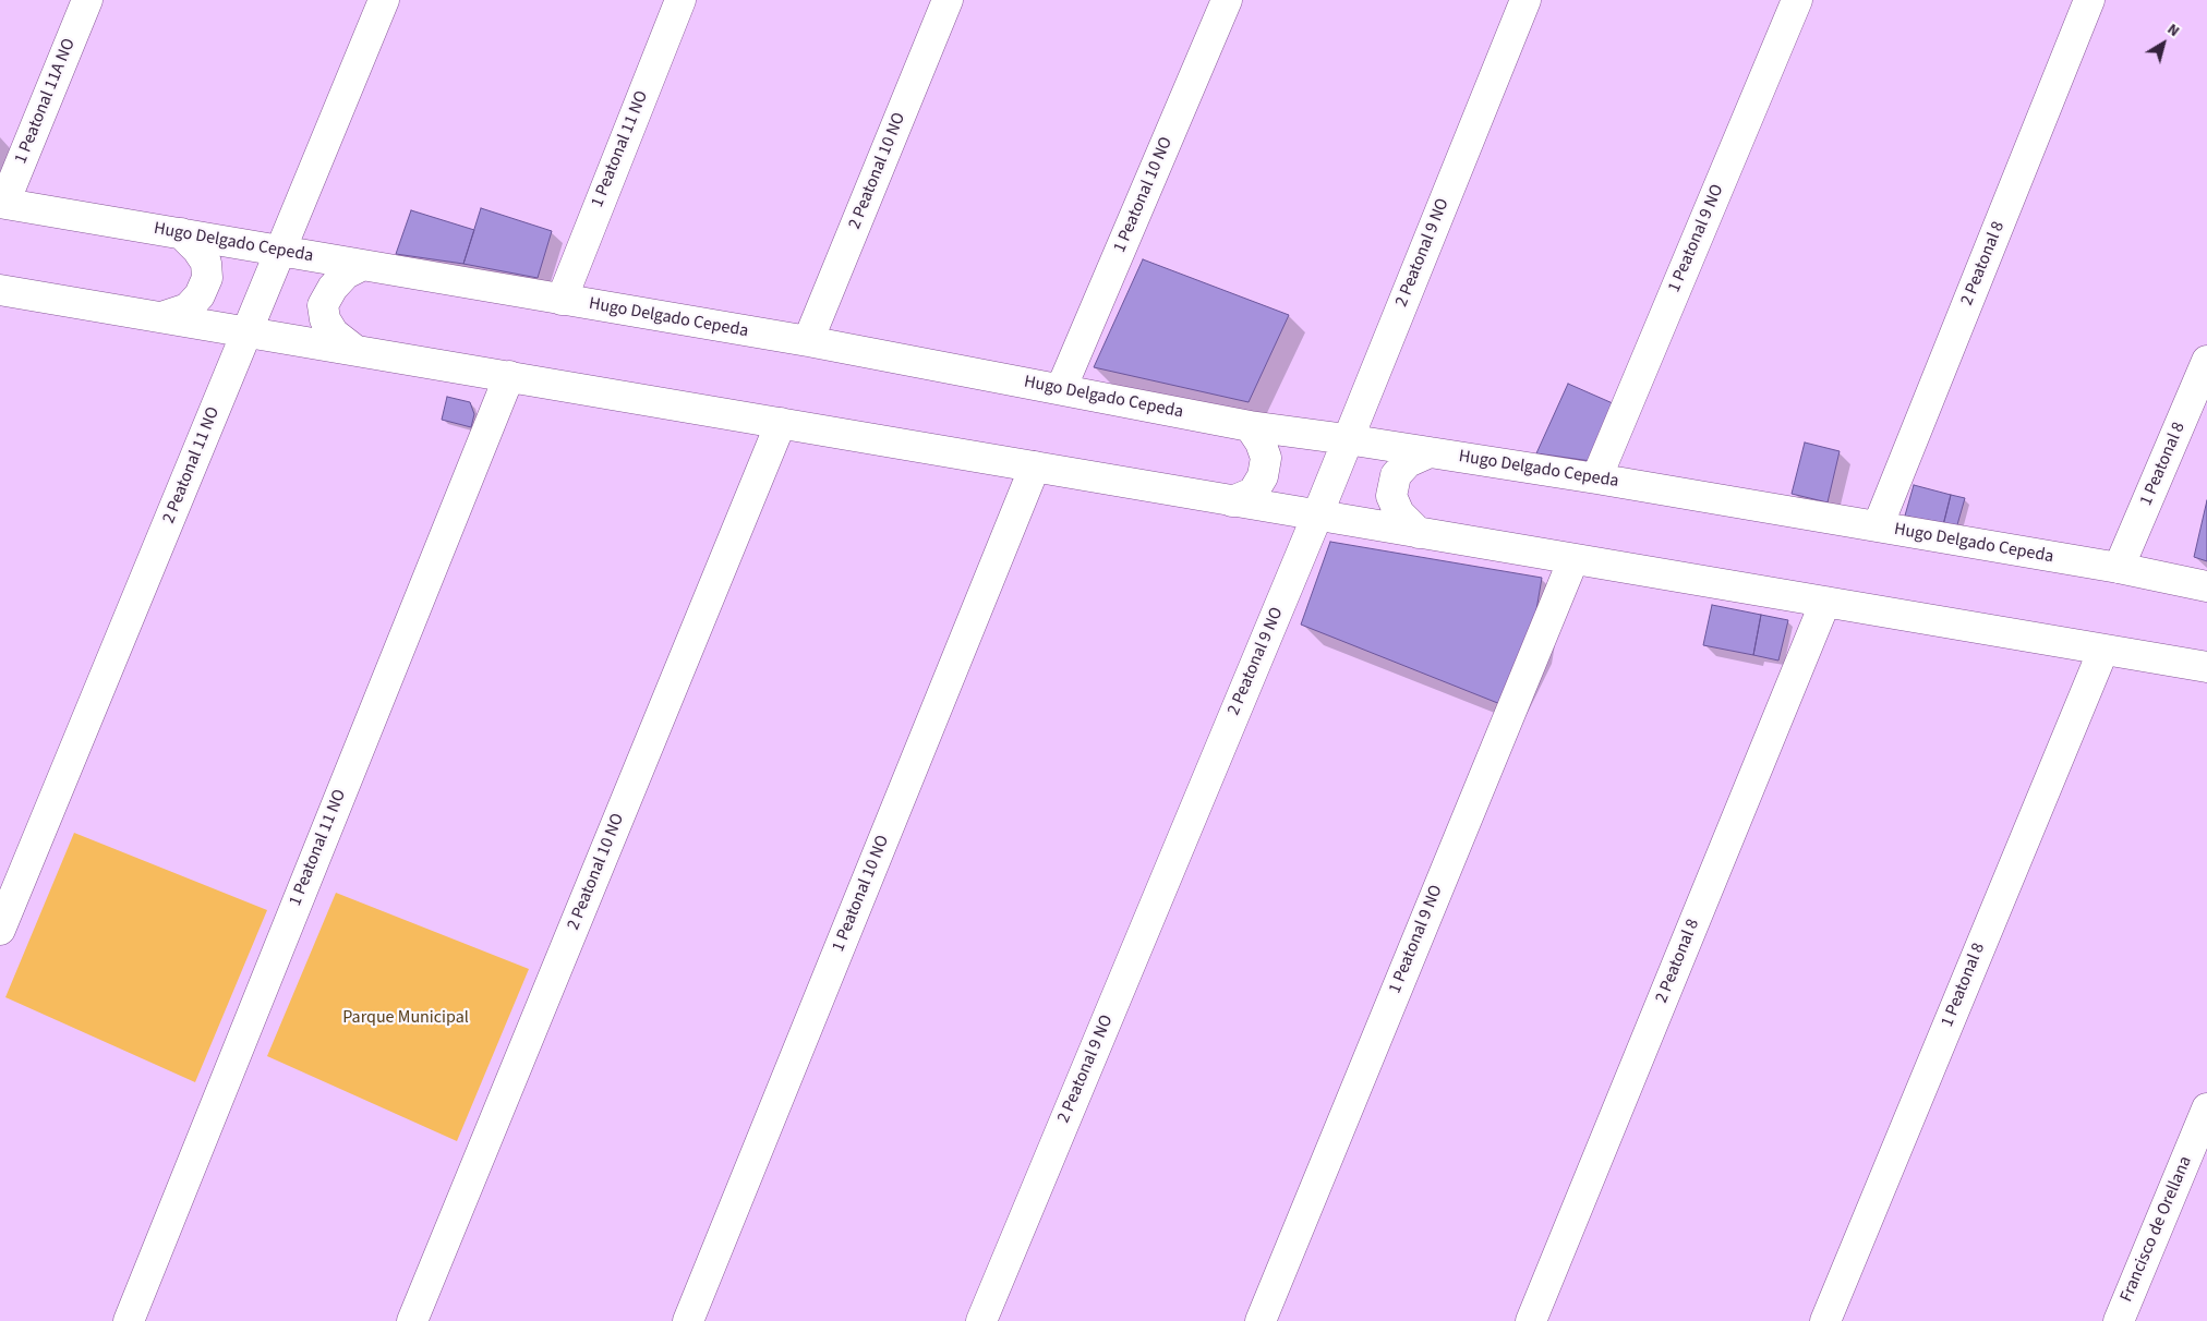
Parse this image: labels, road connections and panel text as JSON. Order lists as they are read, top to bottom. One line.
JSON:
{"streets":{"street":["1 Peatonal 11A NO","1 Peatonal 11 NO","2 Peatonal 10 NO","1 Peatonal 10 NO","1 Peatonal 9 NO","Hugo Delgado Cepeda","2 Peatonal 9 NO","2 Peatonal 8","1 Peatonal 8","2 Peatonal 11 NO","Francisco de Orellana"]},"crossings":[["1 Peatonal 11A NO","Hugo Delgado Cepeda"],["1 Peatonal 11 NO","Hugo Delgado Cepeda"],["2 Peatonal 10 NO","Hugo Delgado Cepeda"],["1 Peatonal 10 NO","Hugo Delgado Cepeda"],["1 Peatonal 9 NO","Hugo Delgado Cepeda"],["Hugo Delgado Cepeda","2 Peatonal 9 NO"],["Hugo Delgado Cepeda","2 Peatonal 8"],["Hugo Delgado Cepeda","1 Peatonal 8"],["Hugo Delgado Cepeda","2 Peatonal 11 NO"]],"parks":["Parque Municipal"],"north":"top right"}
